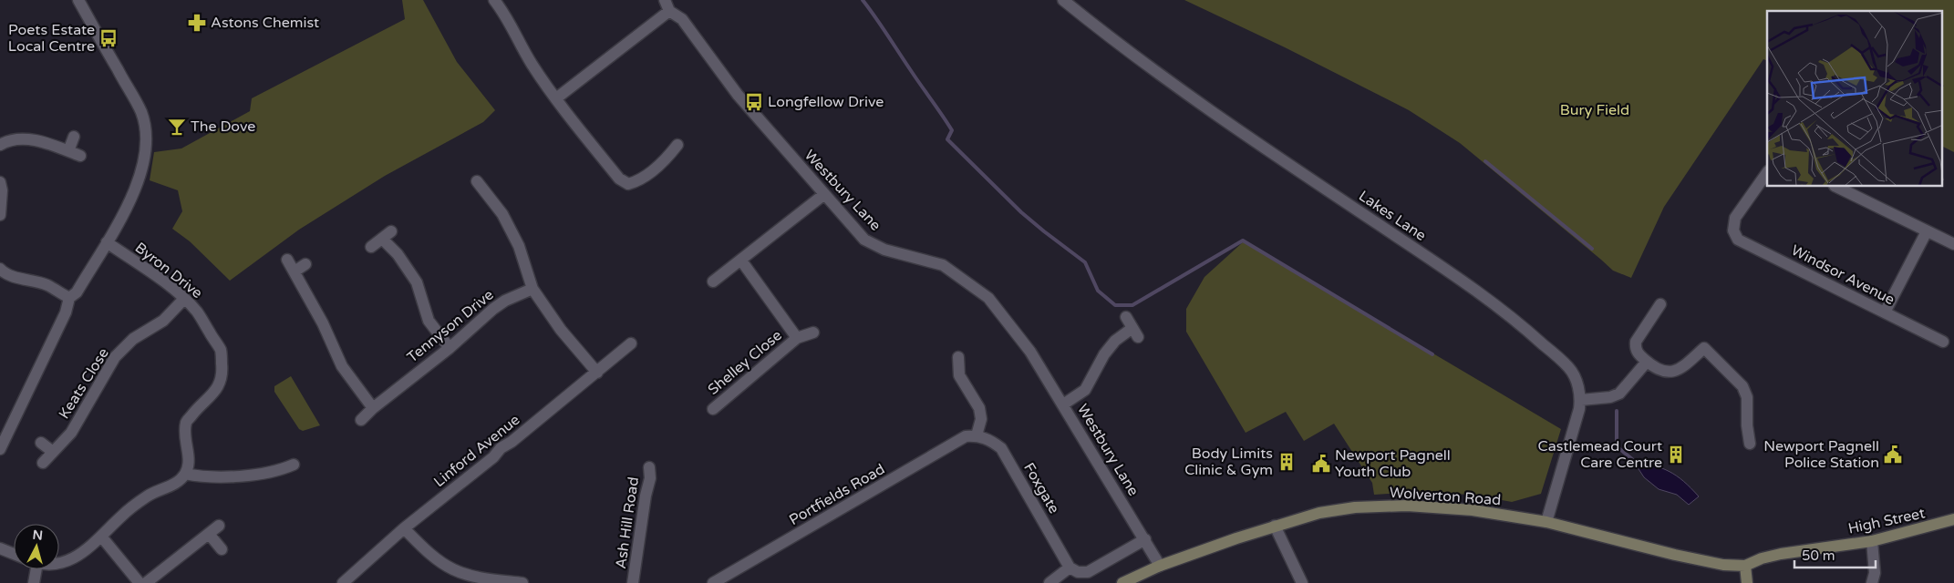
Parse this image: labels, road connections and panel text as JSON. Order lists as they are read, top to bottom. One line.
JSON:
{"streets":{"street":["Westbury Lane","Lakes Lane","Byron Drive","Windsor Avenue","Tennyson Drive","Shelley Close","Keats Close","Linford Avenue","Foxgate","Portfields Road","Wolverton Road","High Street","Ash Hill Road"]},"crossings":[["Westbury Lane","Wolverton Road"],["Byron Drive","Keats Close"],["Foxgate","Portfields Road"],["Wolverton Road","High Street"]],"parks":["Bury Field"],"places":{"pharmacy":["Astons Chemist"],"bus stop":["Poets Estate Local Centre","Longfellow Drive"],"bar":["The Dove"],"building":["Castlemead Court Care Centre","Body Limits Clinic & Gym"],"public building":["Newport Pagnell Police Station","Newport Pagnell Youth Club"]},"scale_bar":"50 m","north":"top"}
